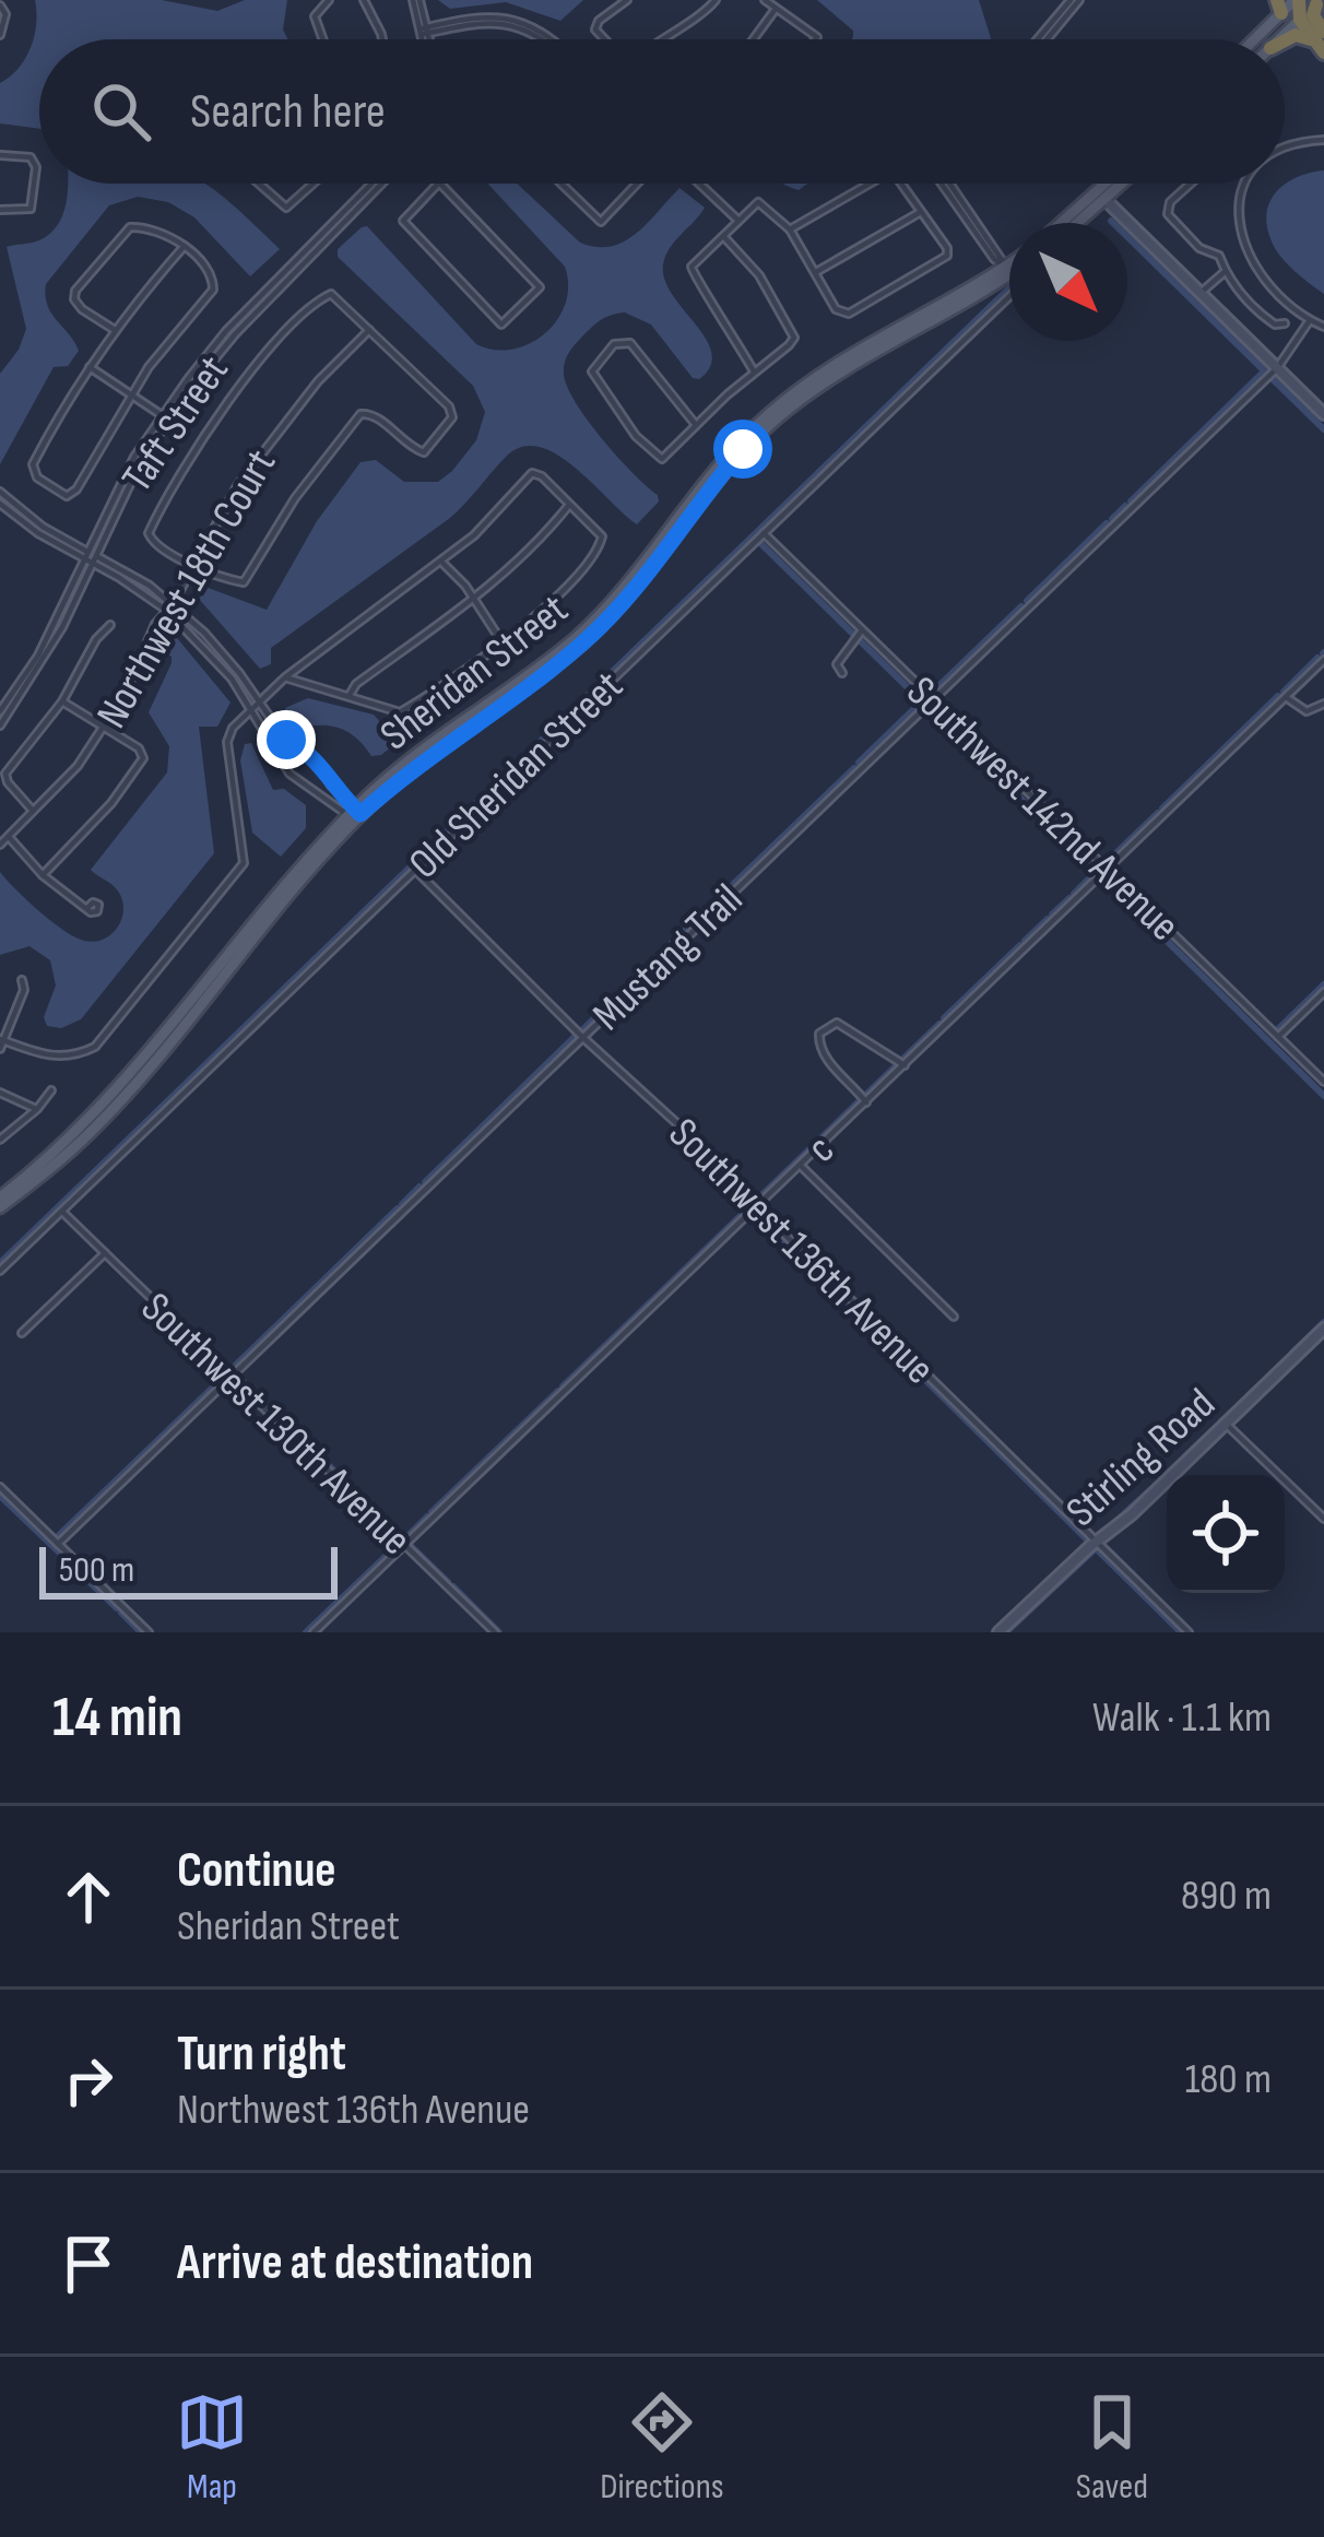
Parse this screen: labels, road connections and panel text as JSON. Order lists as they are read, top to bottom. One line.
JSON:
{"streets":{"main road":["Sheridan Street"],"street":["Taft Street","Northwest 18th Court","Old Sheridan Street","Southwest 142nd Avenue","Mustang Trail","c","Southwest 136th Avenue","Southwest 130th Avenue","Stirling Road"]},"crossings":[["Old Sheridan Street","Southwest 142nd Avenue"],["Old Sheridan Street","Southwest 136th Avenue"],["Old Sheridan Street","Southwest 130th Avenue"],["Southwest 142nd Avenue","Mustang Trail"],["Southwest 142nd Avenue","c"],["Mustang Trail","Southwest 136th Avenue"],["Mustang Trail","Southwest 130th Avenue"],["c","Southwest 136th Avenue"],["c","Southwest 130th Avenue"],["Southwest 136th Avenue","Stirling Road"]],"scale_bar":"500 m","north":"bottom right","page":{"search":"Search here","scale":"500 m","heading":["14 min","Walk · 1.1 km"],"list":[["Continue","Sheridan Street","890 m"],["Turn right","Northwest 136th Avenue","180 m"],"Arrive at destination"],"nav":["Map","Directions","Saved"]}}
